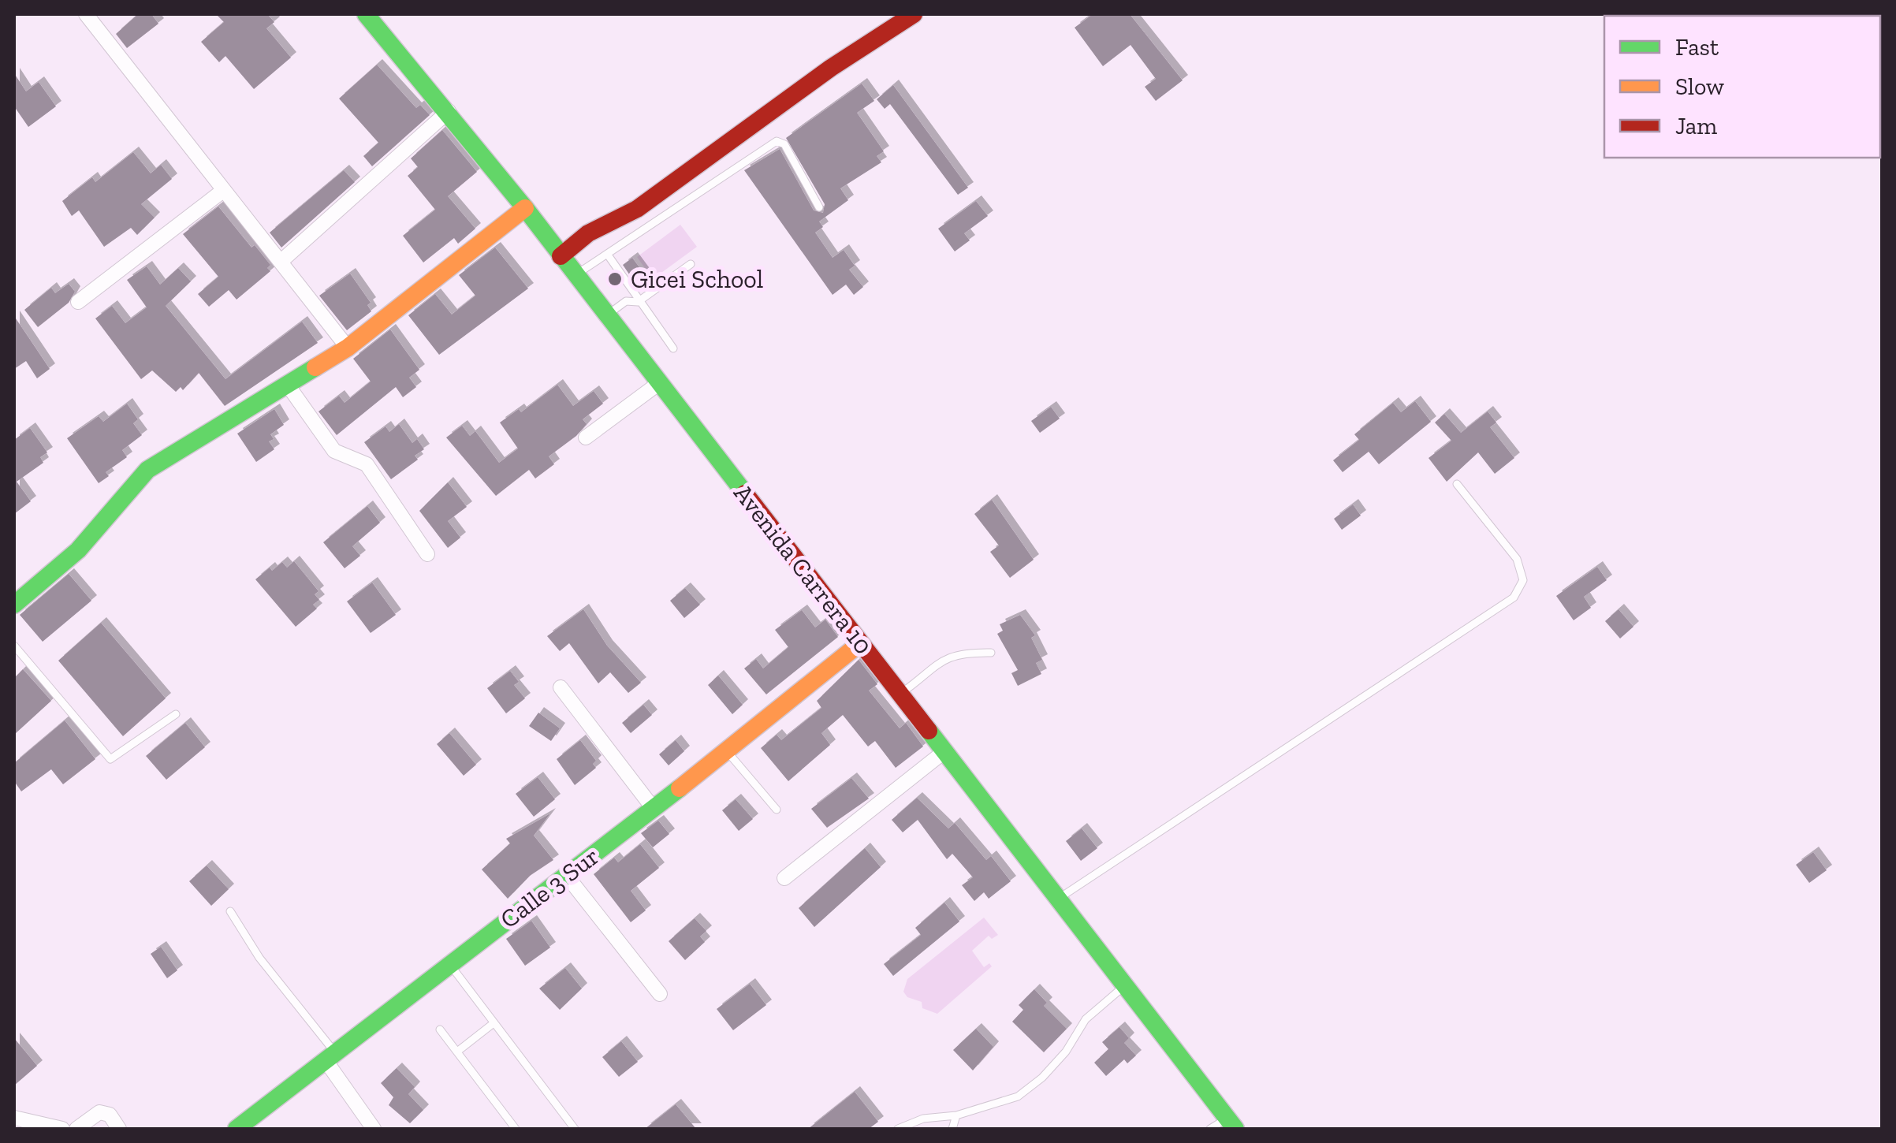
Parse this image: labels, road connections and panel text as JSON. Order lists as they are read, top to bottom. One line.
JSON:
{"streets":{"street":["Avenida Carrera 10","Calle 3 Sur"]},"crossings":[["Avenida Carrera 10","Calle 3 Sur"]],"places":["Gicei School"],"legend":["Fast","Slow","Jam"]}
